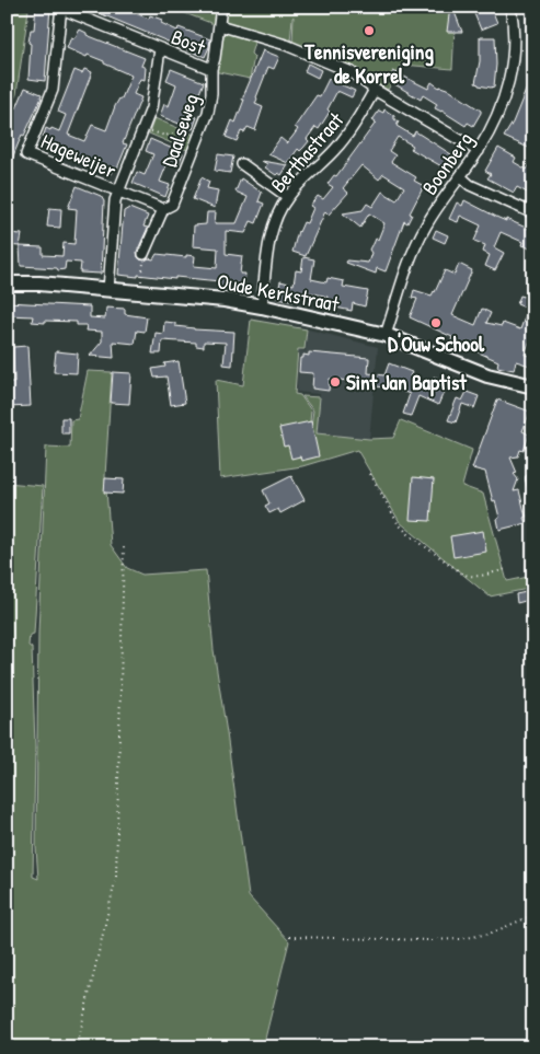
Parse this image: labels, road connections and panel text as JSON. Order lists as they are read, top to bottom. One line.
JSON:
{"streets":{"street":["Bost","Daalseweg","Berthastraat","Hageweijer","Boonberg","Oude Kerkstraat"]},"crossings":[["Bost","Daalseweg"],["Bost","Hageweijer"],["Daalseweg","Hageweijer"],["Berthastraat","Oude Kerkstraat"],["Boonberg","Oude Kerkstraat"]],"places":["Tennisvereniging de Korrel","D'Ouw School","Sint Jan Baptist"]}
